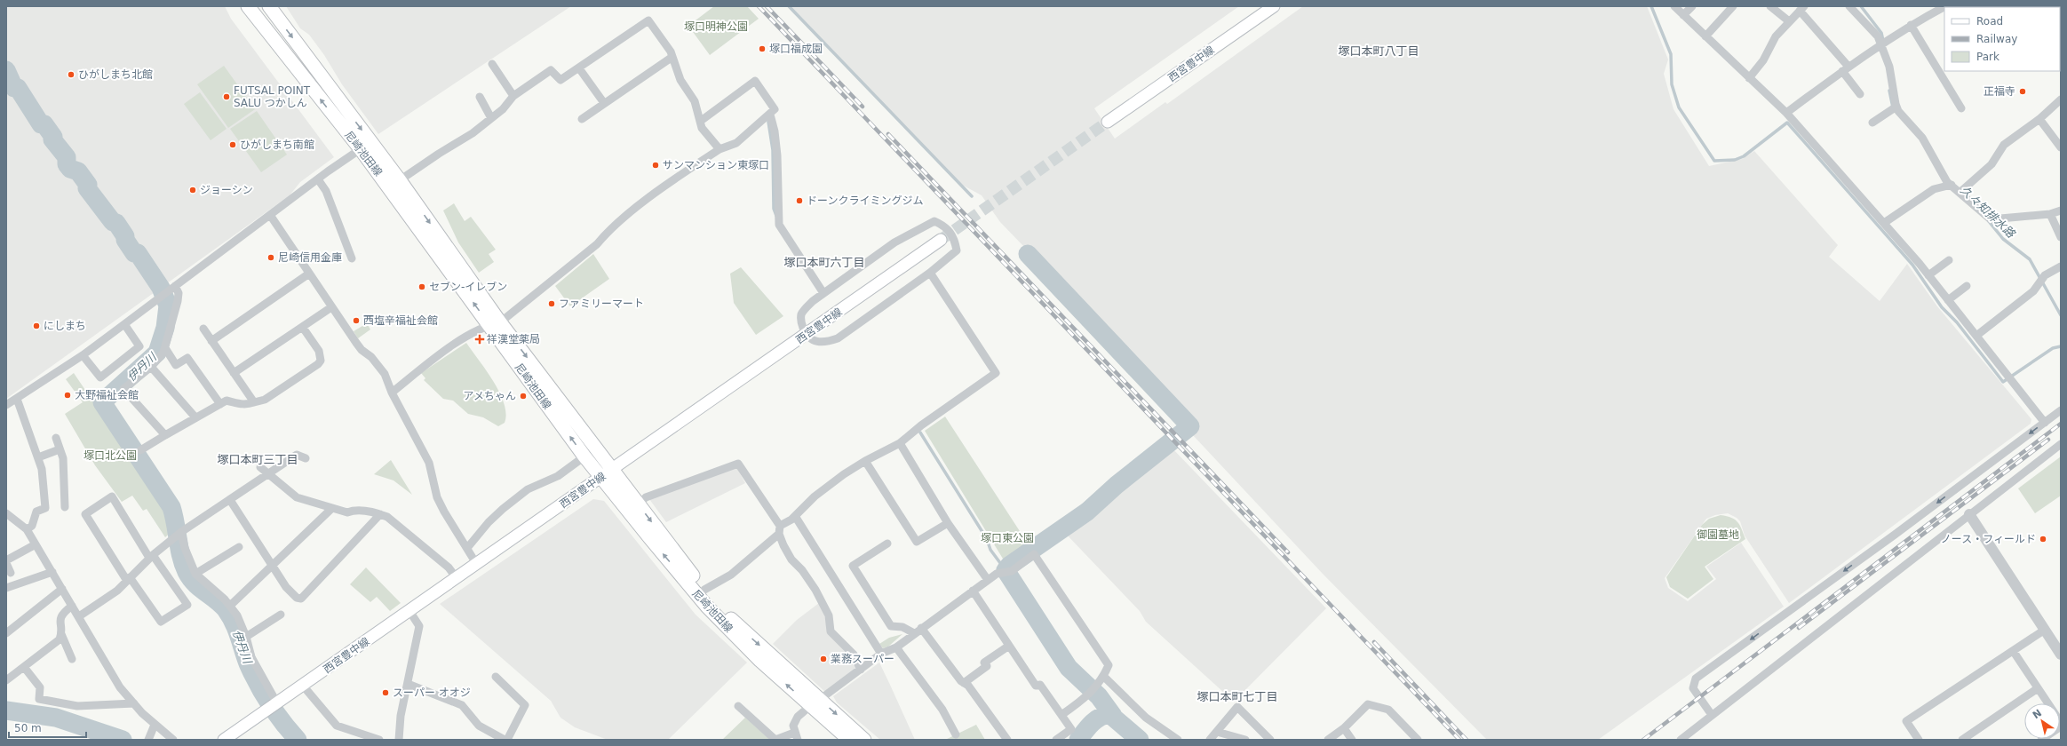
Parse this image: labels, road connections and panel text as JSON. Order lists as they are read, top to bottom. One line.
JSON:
{"streets":{"main road":["西宮豊中線","尼崎池田線"]},"crossings":[["西宮豊中線","尼崎池田線"]],"districts":["塚口本町八丁目","塚口本町六丁目","塚口本町三丁目","塚口本町七丁目"],"water":["久々知排水路","伊丹川"],"parks":["塚口明神公園","塚口北公園","御園墓地","塚口東公園"],"places":{"other":["塚口福成園","ひがしまち北館","正福寺","FUTSAL POINT SALU つかしん","ひがしまち南館","サンマンション東塚口","ジョーシン","ドーンクライミングジム","尼崎信用金庫","セブン-イレブン","ファミリーマート","西塩辛福祉会館","にしまち","大野福祉会館","アメちゃん","ノース・フィールド","業務スーパー","スーパー オオジ"],"health":["祥漢堂薬局"]},"legend":["Road","Railway","Park"],"scale_bar":"50 m","north":"top left"}
